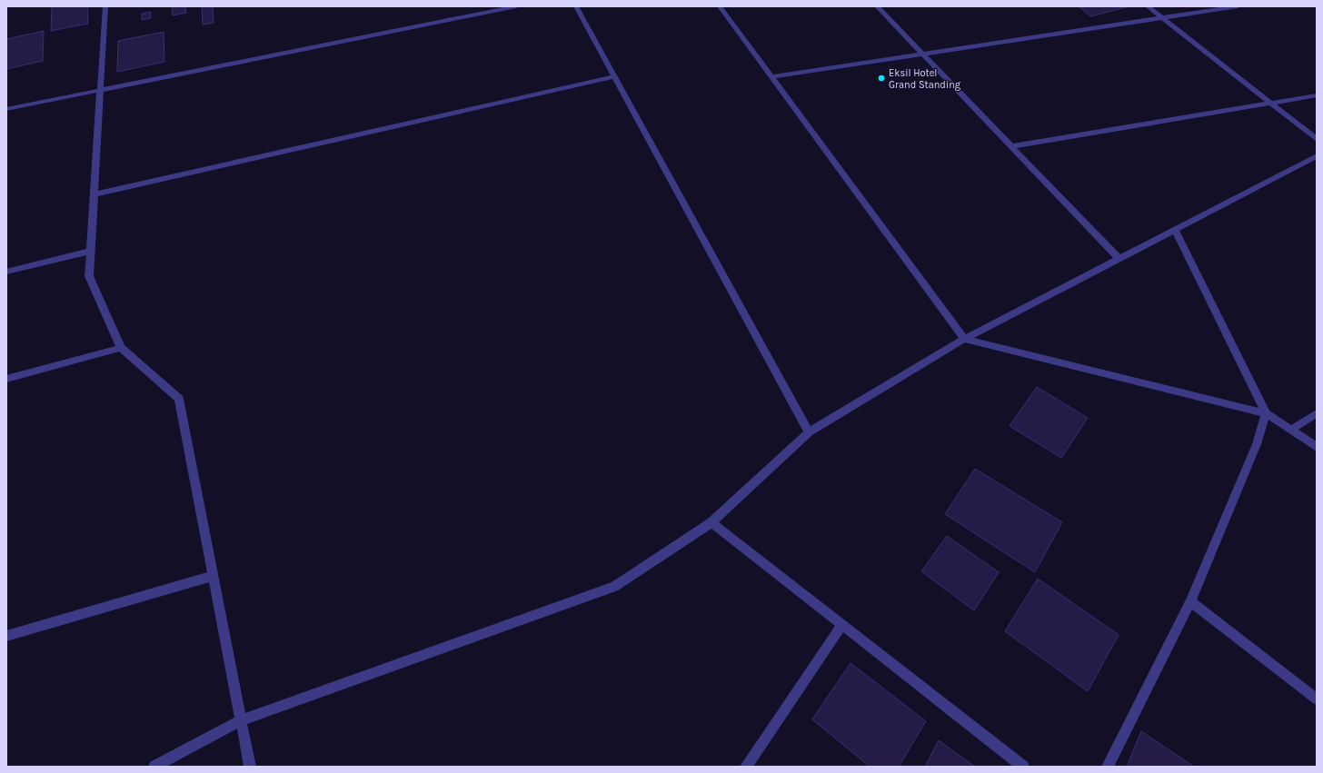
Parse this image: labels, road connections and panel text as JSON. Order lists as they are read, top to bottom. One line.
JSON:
{"places":["Eksil Hotel Grand Standing"]}
